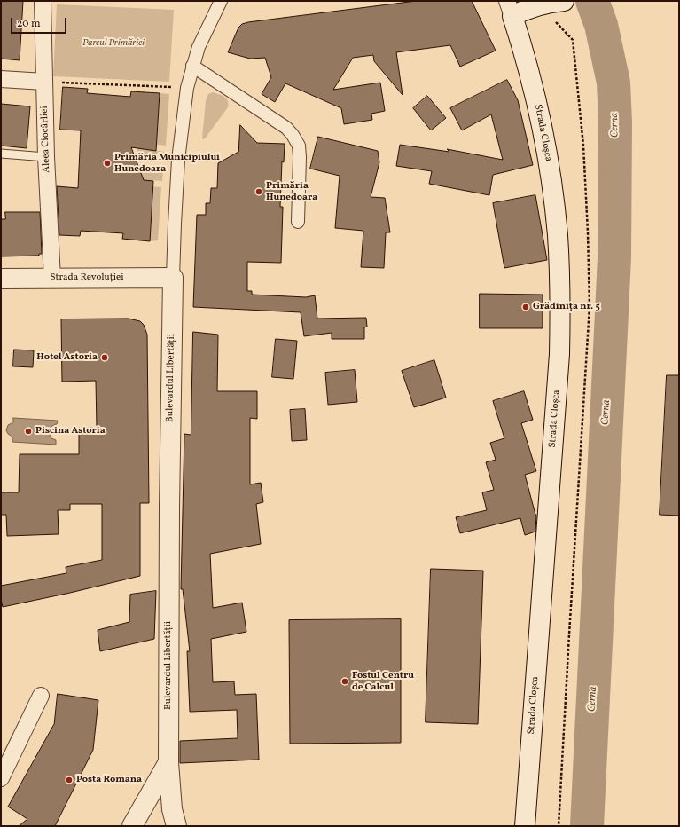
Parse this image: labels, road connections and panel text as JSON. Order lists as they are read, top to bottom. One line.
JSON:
{"streets":{"main road":["Strada Cloșca","Strada Revoluției","Bulevardul Libertății"],"street":["Aleea Ciocârliei"]},"crossings":[["Aleea Ciocârliei","Strada Revoluției"],["Strada Revoluției","Bulevardul Libertății"]],"water":["Cerna"],"parks":["Parcul Primăriei"],"places":["Primăria Municipiului Hunedoara","Primăria Hunedoara","Grădinița nr. 5","Hotel Astoria","Piscina Astoria","Fostul Centru de Calcul","Posta Romana"],"scale_bar":"20 m"}
